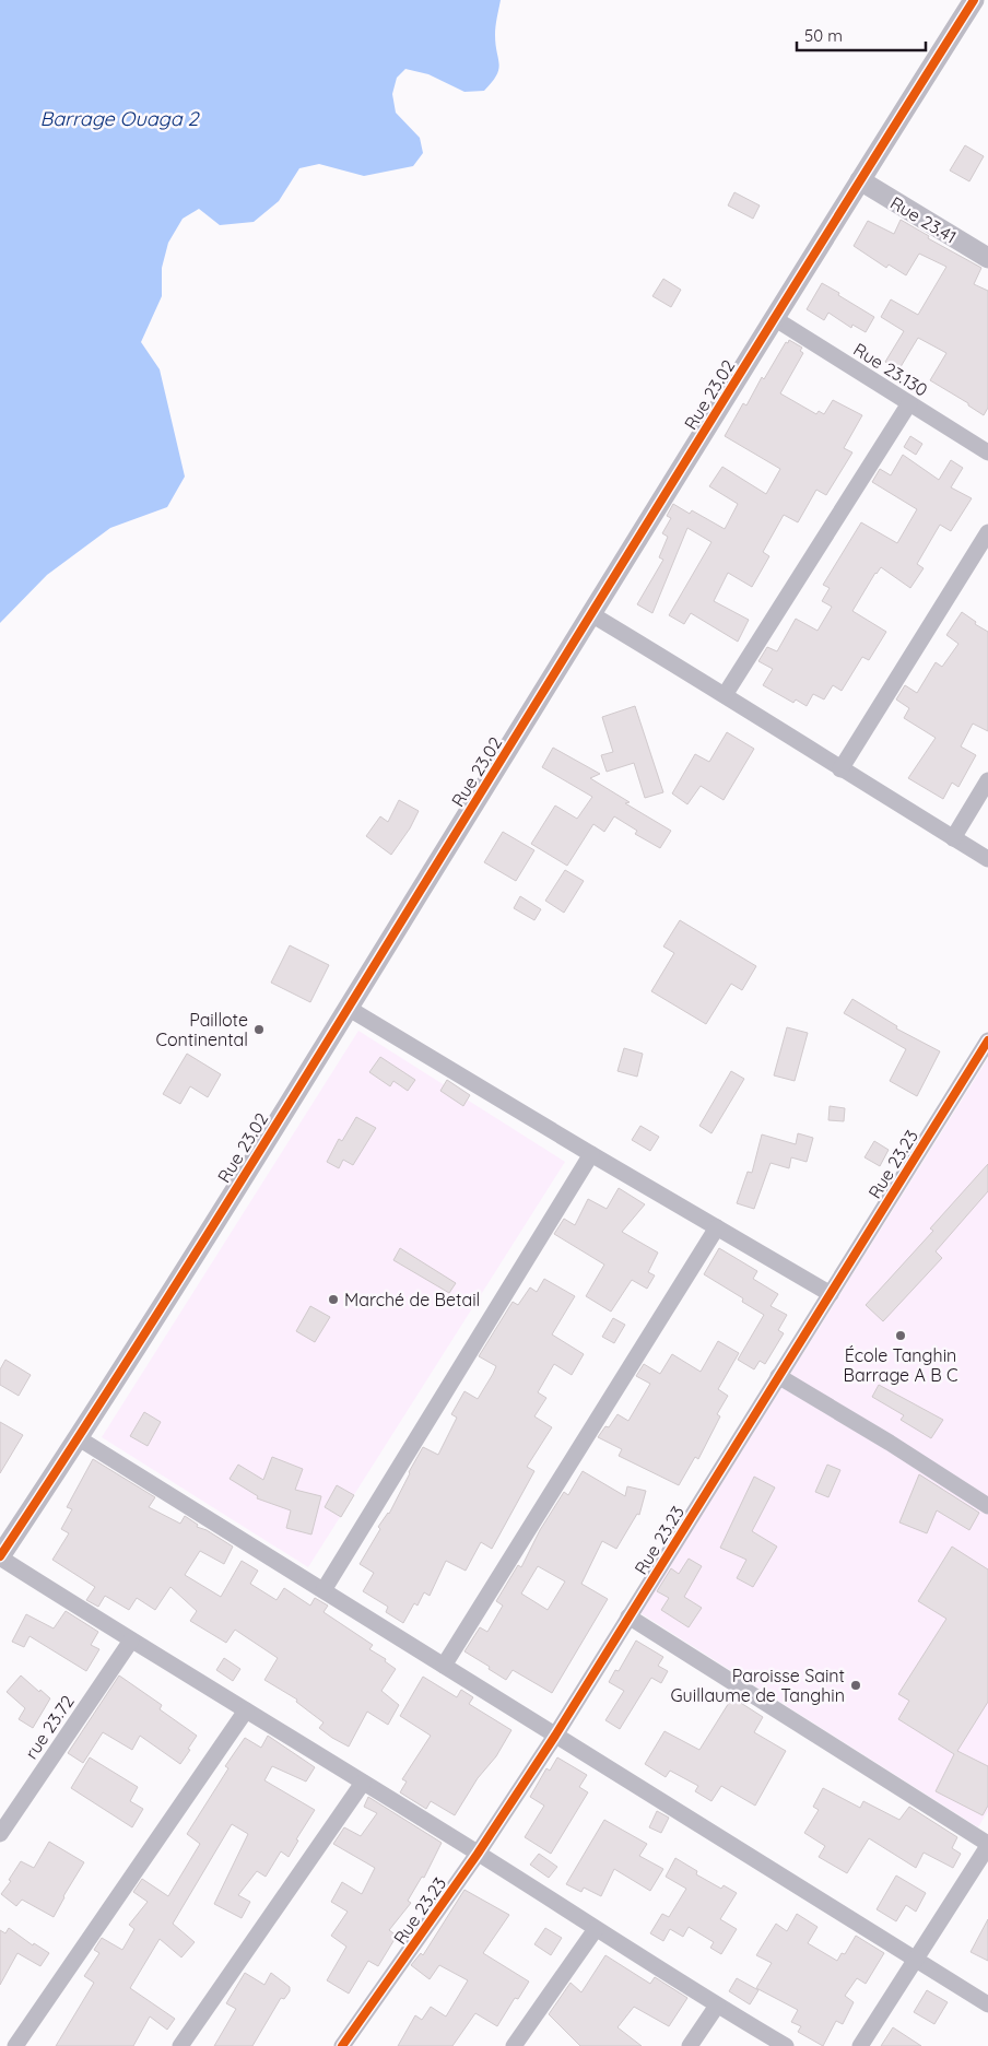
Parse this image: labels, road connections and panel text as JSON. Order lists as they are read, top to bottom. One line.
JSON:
{"streets":{"street":["Rue 23.41","Rue 23.130","Rue 23.02","Rue 23.23","rue 23.72"]},"crossings":[["Rue 23.41","Rue 23.02"],["Rue 23.130","Rue 23.02"]],"water":["Barrage Ouaga 2"],"places":["Paillote Continental","Marché de Betail","École Tanghin Barrage A B C","Paroisse Saint Guillaume de Tanghin"],"scale_bar":"50 m"}
